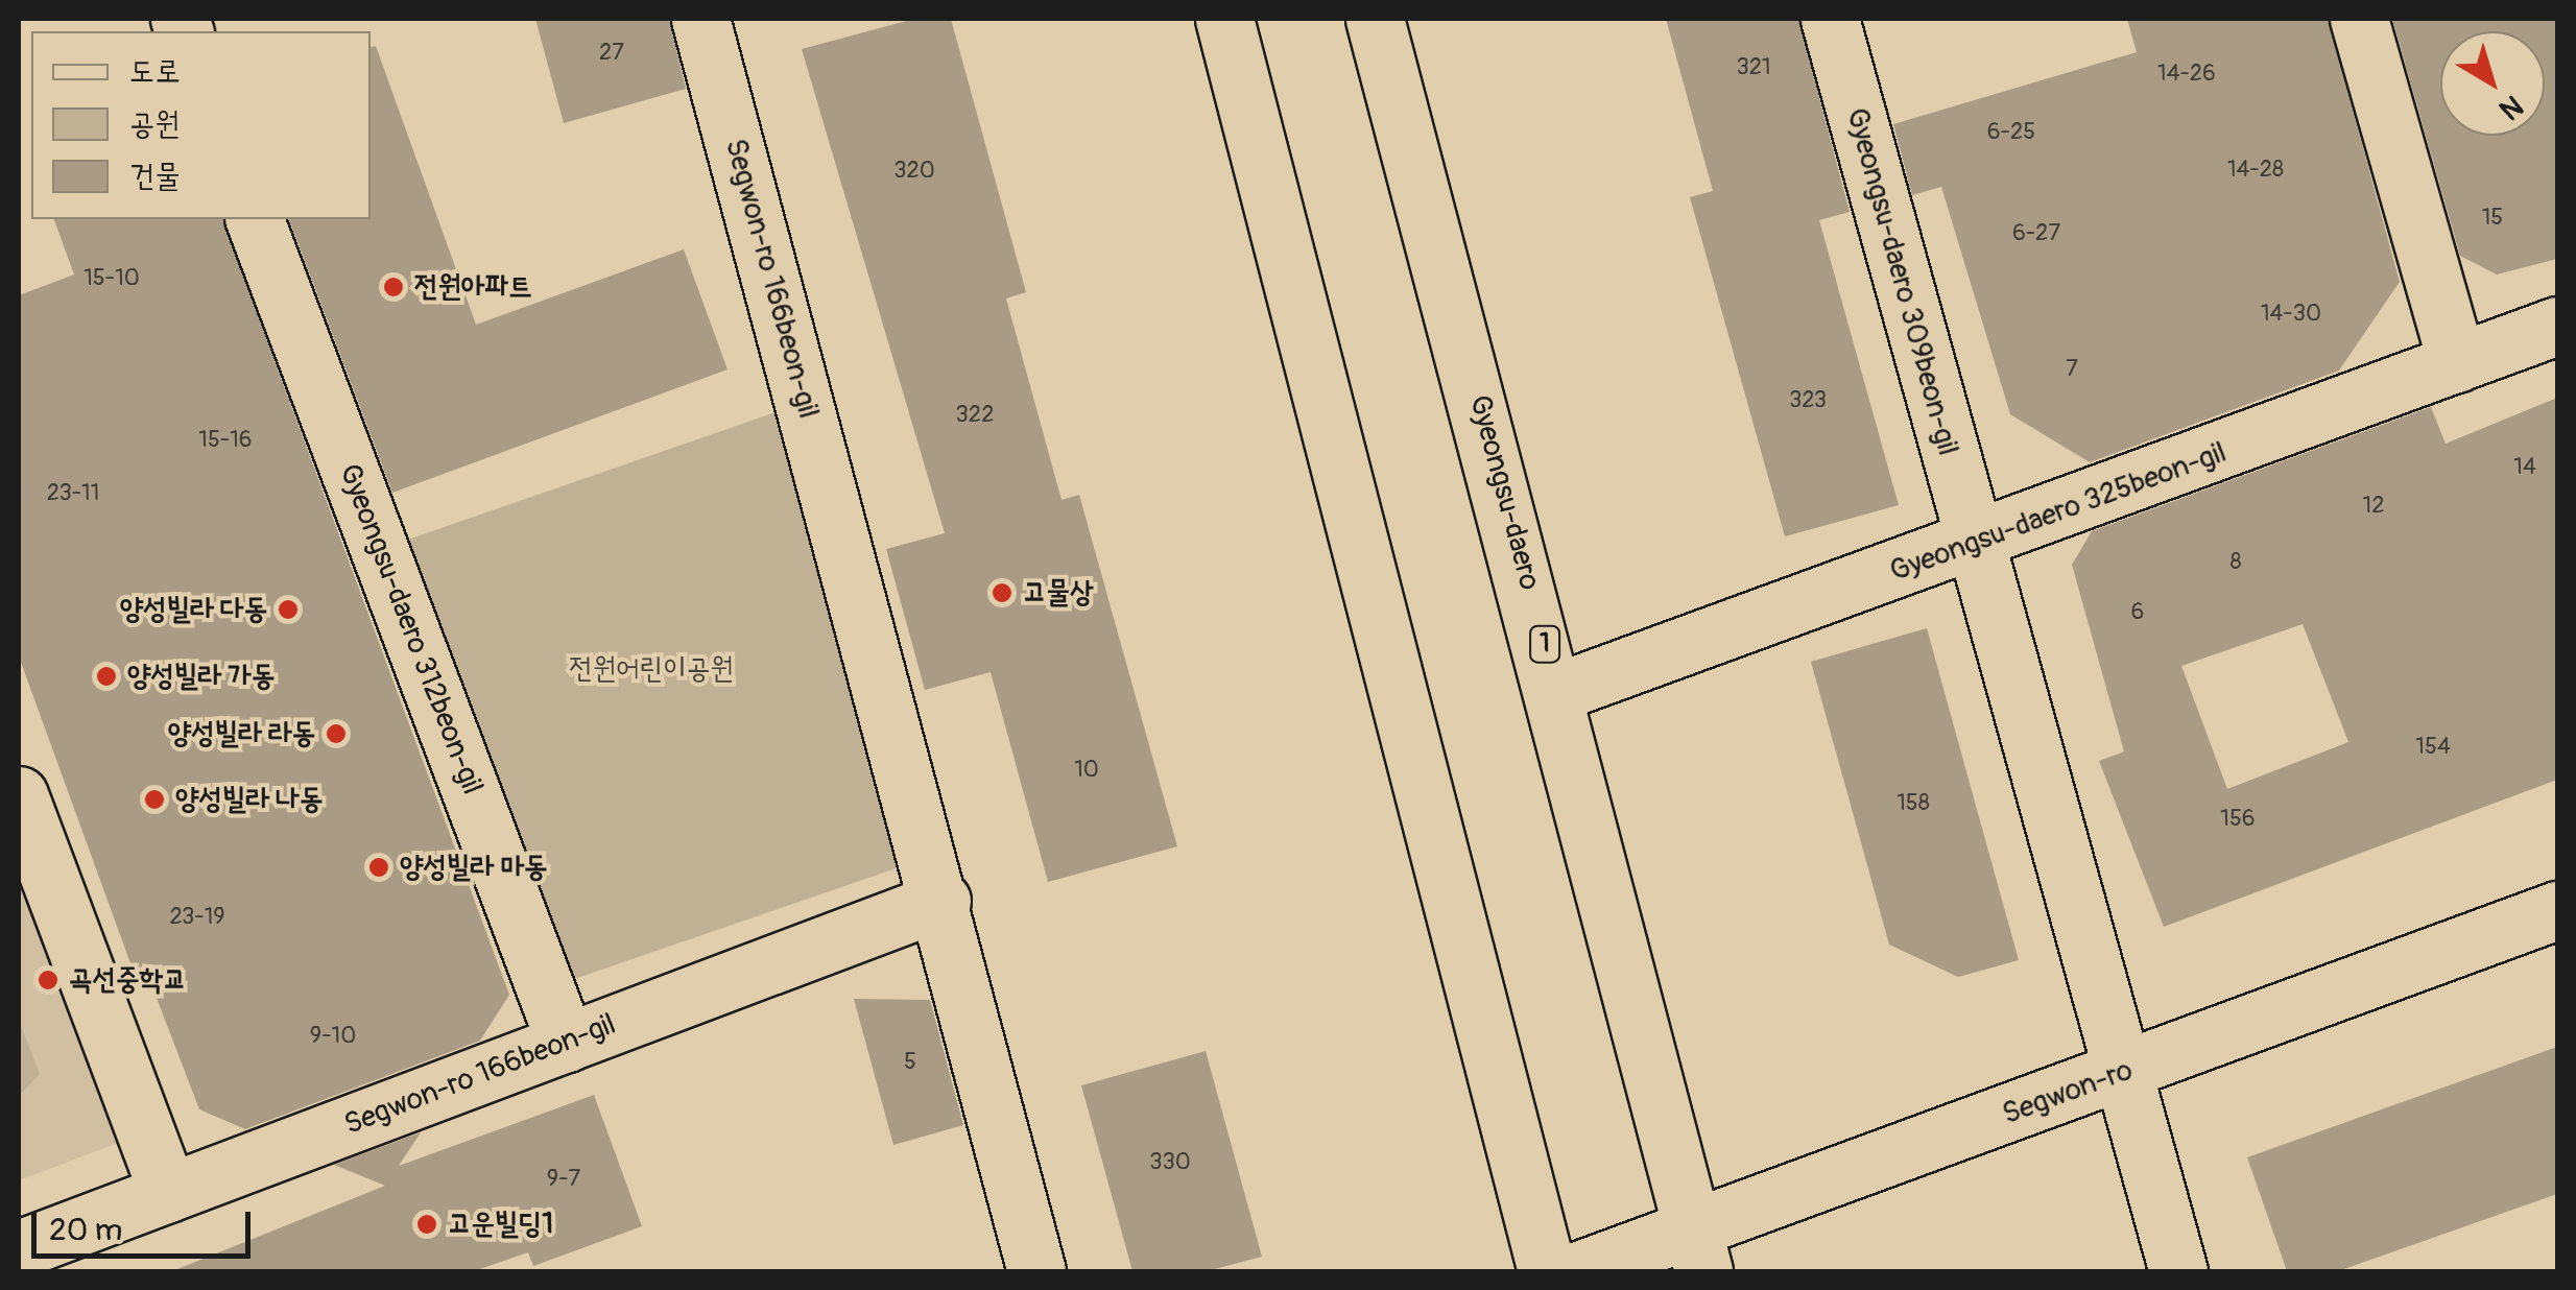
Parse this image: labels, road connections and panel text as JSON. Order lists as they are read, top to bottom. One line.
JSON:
{"streets":{"street":["Segwon-ro 166beon-gil","Gyeongsu-daero 309beon-gil","Gyeongsu-daero","Gyeongsu-daero 325beon-gil","Gyeongsu-daero 312beon-gil","1","Segwon-ro"]},"crossings":[["Segwon-ro 166beon-gil","Gyeongsu-daero 312beon-gil"],["Gyeongsu-daero 309beon-gil","Gyeongsu-daero 325beon-gil"],["Gyeongsu-daero 309beon-gil","Segwon-ro"],["Gyeongsu-daero","Gyeongsu-daero 325beon-gil"],["Gyeongsu-daero","Segwon-ro"]],"parks":["전원어린이공원"],"places":["전원아파트","고물상","양성빌라 다동","양성빌라 가동","양성빌라 라동","양성빌라 나동","양성빌라 마동","곡선중학교","고운빌딩1"],"house_numbers":["27","321","14-26","6-25","14-28","320","15","6-27","15-10","14-30","7","323","322","15-16","14","23-11","12","8","6","154","10","158","156","23-19","9-10","5","330","9-7"],"legend":["도로","공원","건물"],"scale_bar":"20 m","north":"bottom right"}
